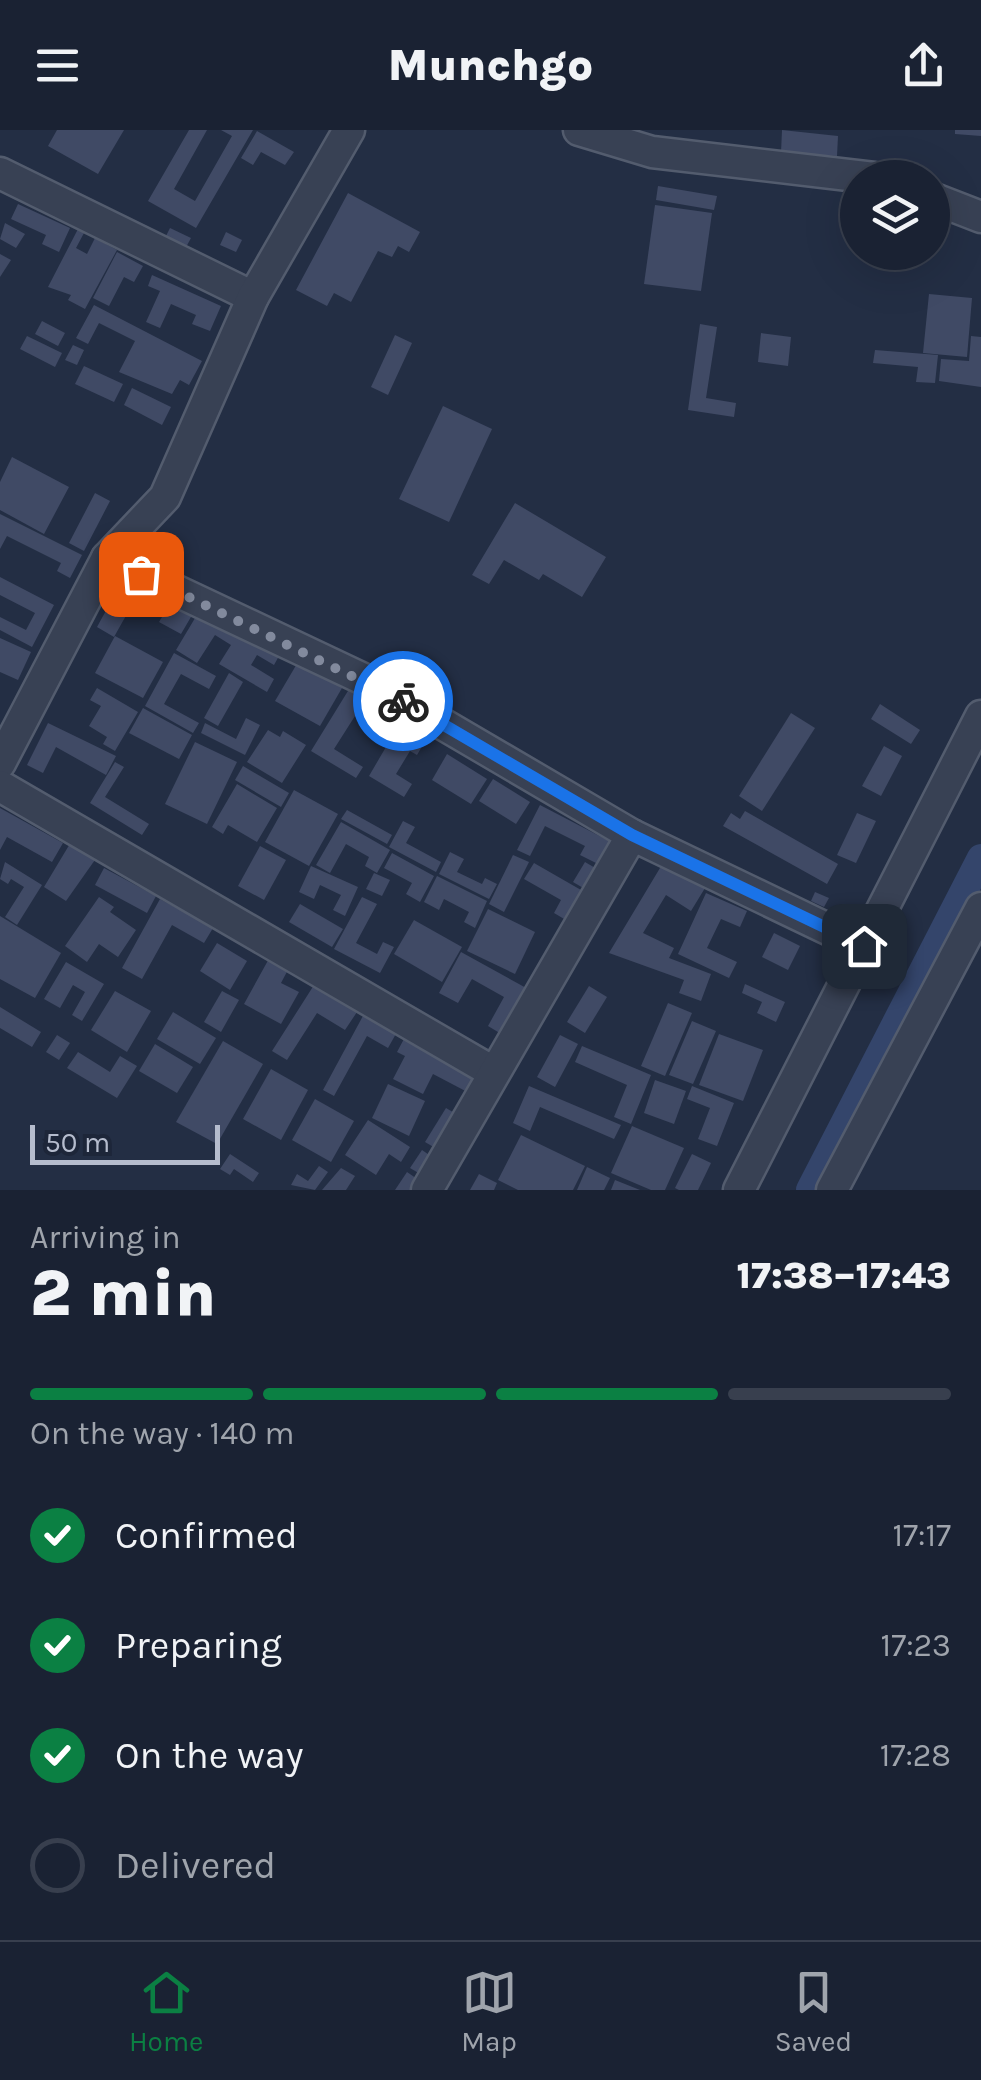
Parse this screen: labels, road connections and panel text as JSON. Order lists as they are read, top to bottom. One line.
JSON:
{"scale_bar":"50 m","page":{"header":"Munchgo","scale":"50 m","heading":["2 min","Arriving in","17:38–17:43"],"bar":"On the way · 140 m","list":[["Confirmed","17:17"],["Preparing","17:23"],["On the way","17:28"],"Delivered"],"tabs":["Home","Map","Saved"]}}
